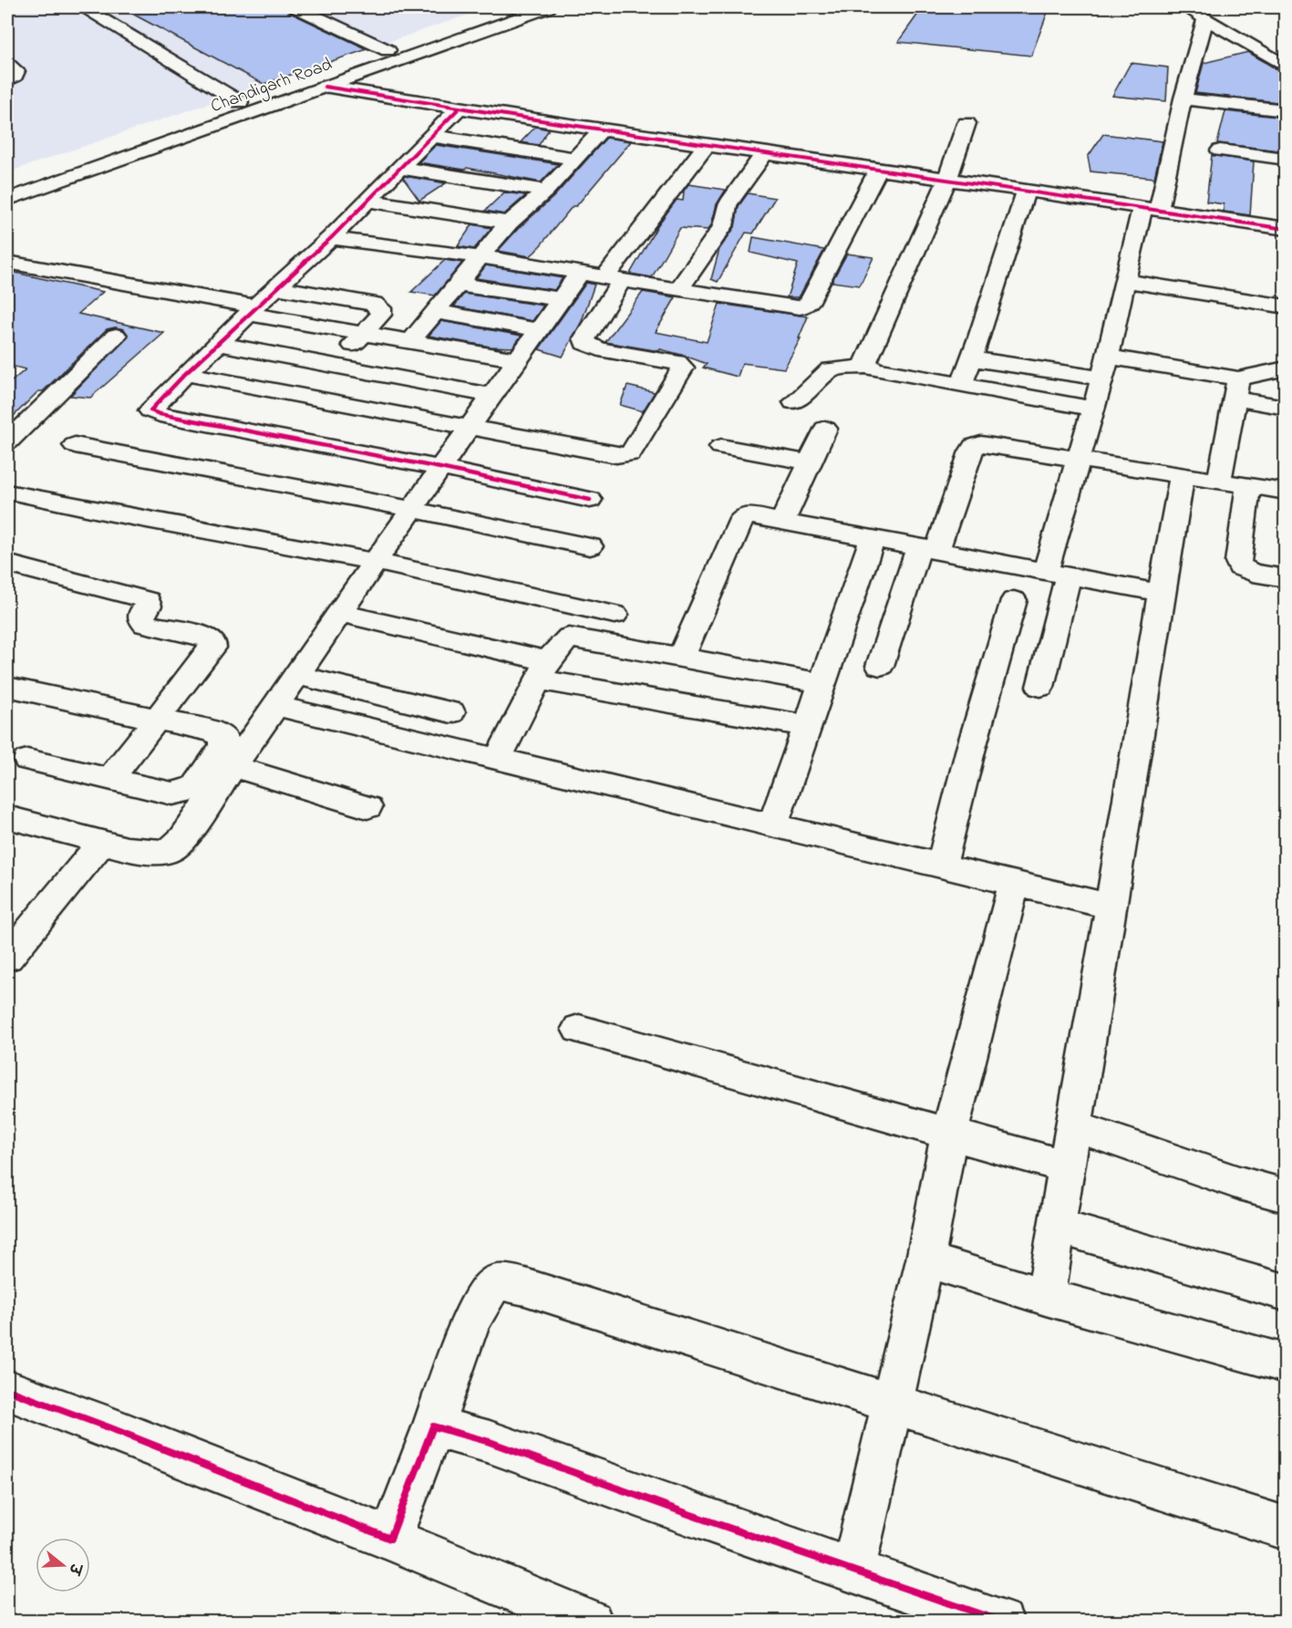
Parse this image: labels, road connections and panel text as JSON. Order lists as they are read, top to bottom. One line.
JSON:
{"streets":{"street":["Chandigarh Road"]},"north":"right"}
